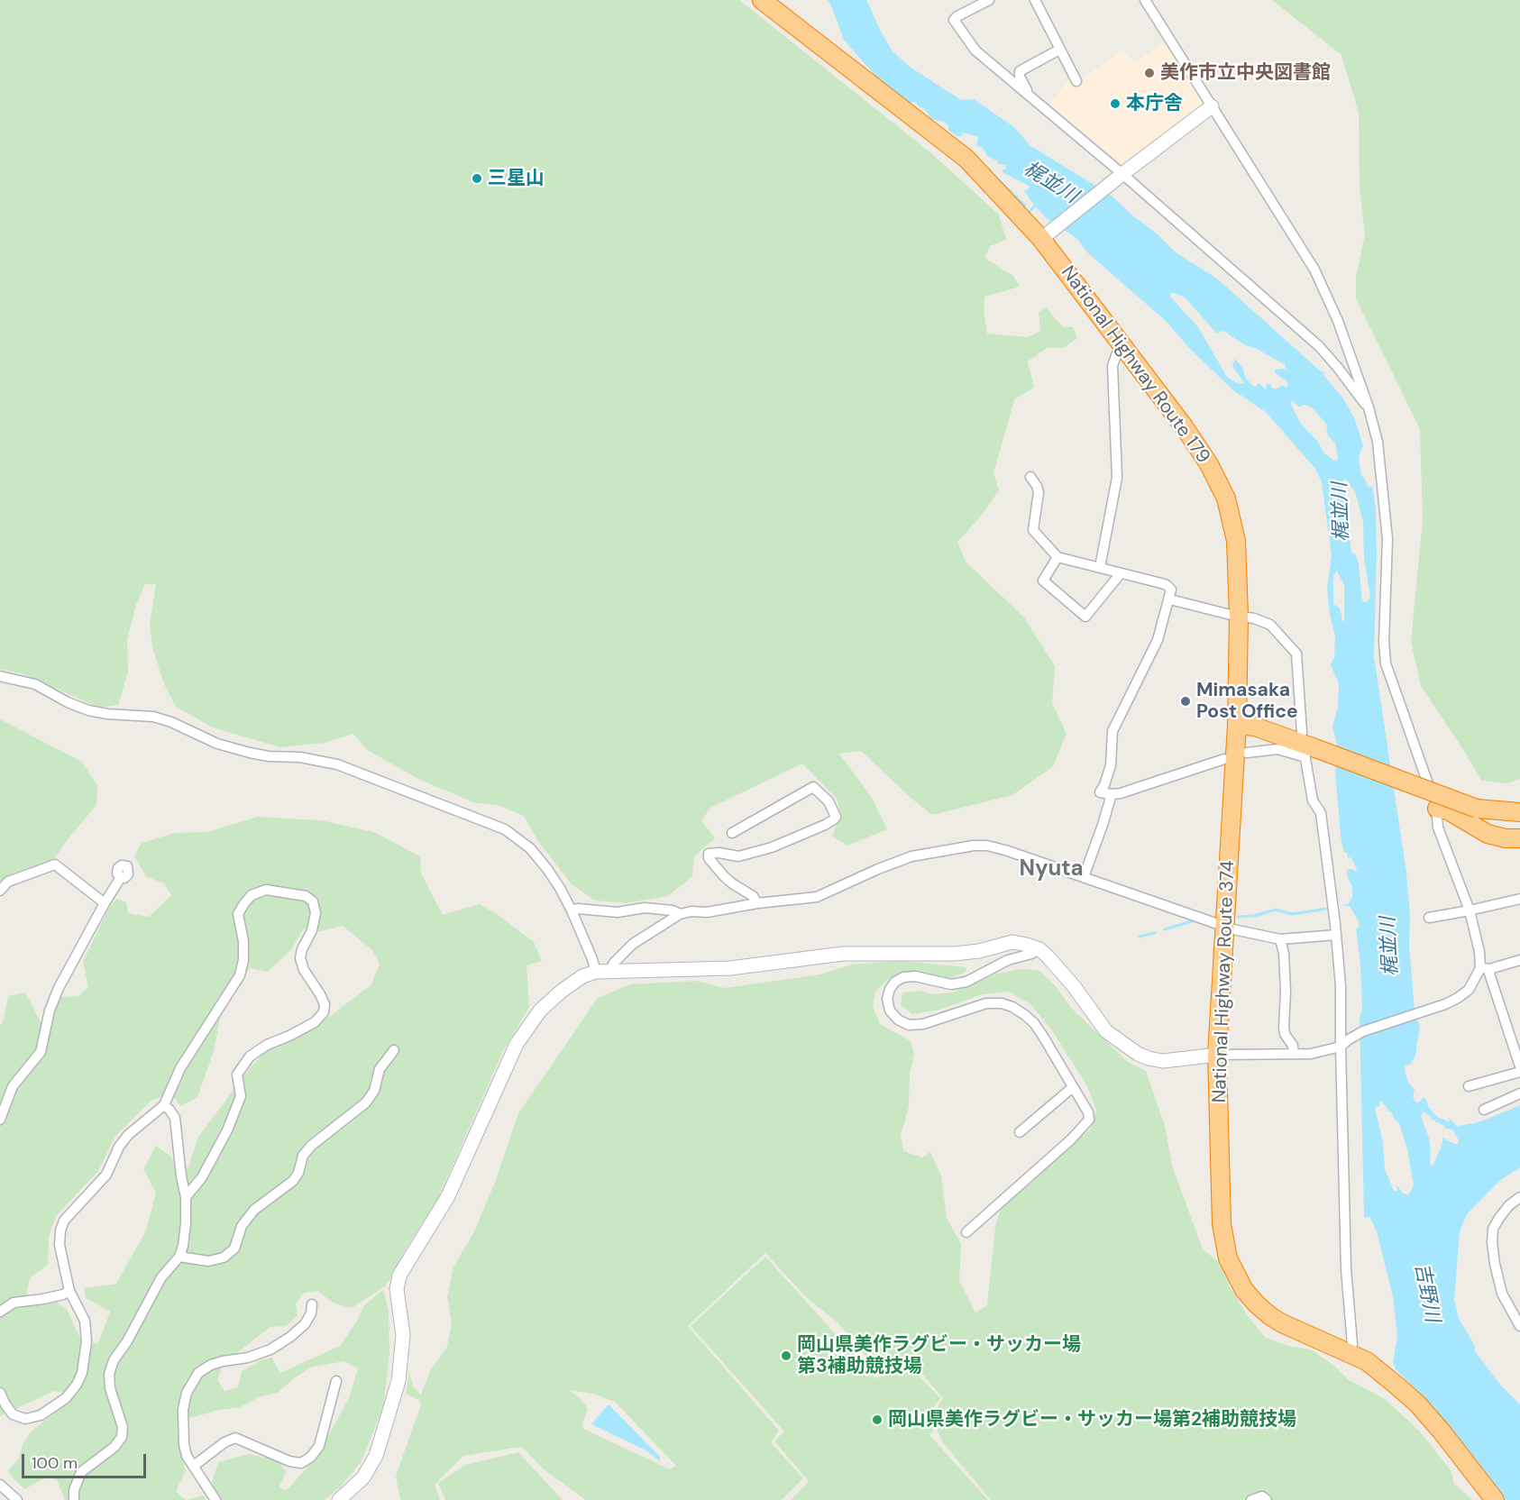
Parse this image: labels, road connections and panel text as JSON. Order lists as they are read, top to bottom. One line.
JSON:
{"streets":{"highway":["National Highway Route 179","National Highway Route 374"]},"crossings":[["National Highway Route 179","National Highway Route 374"]],"districts":["Nyuta"],"water":["梶並川","吉野川"],"places":["美作市立中央図書館","本庁舎","三星山","Mimasaka Post Office","岡山県美作ラグビー・サッカー場 第3補助競技場","岡山県美作ラグビー・サッカー場第2補助競技場"],"scale_bar":"100 m"}
